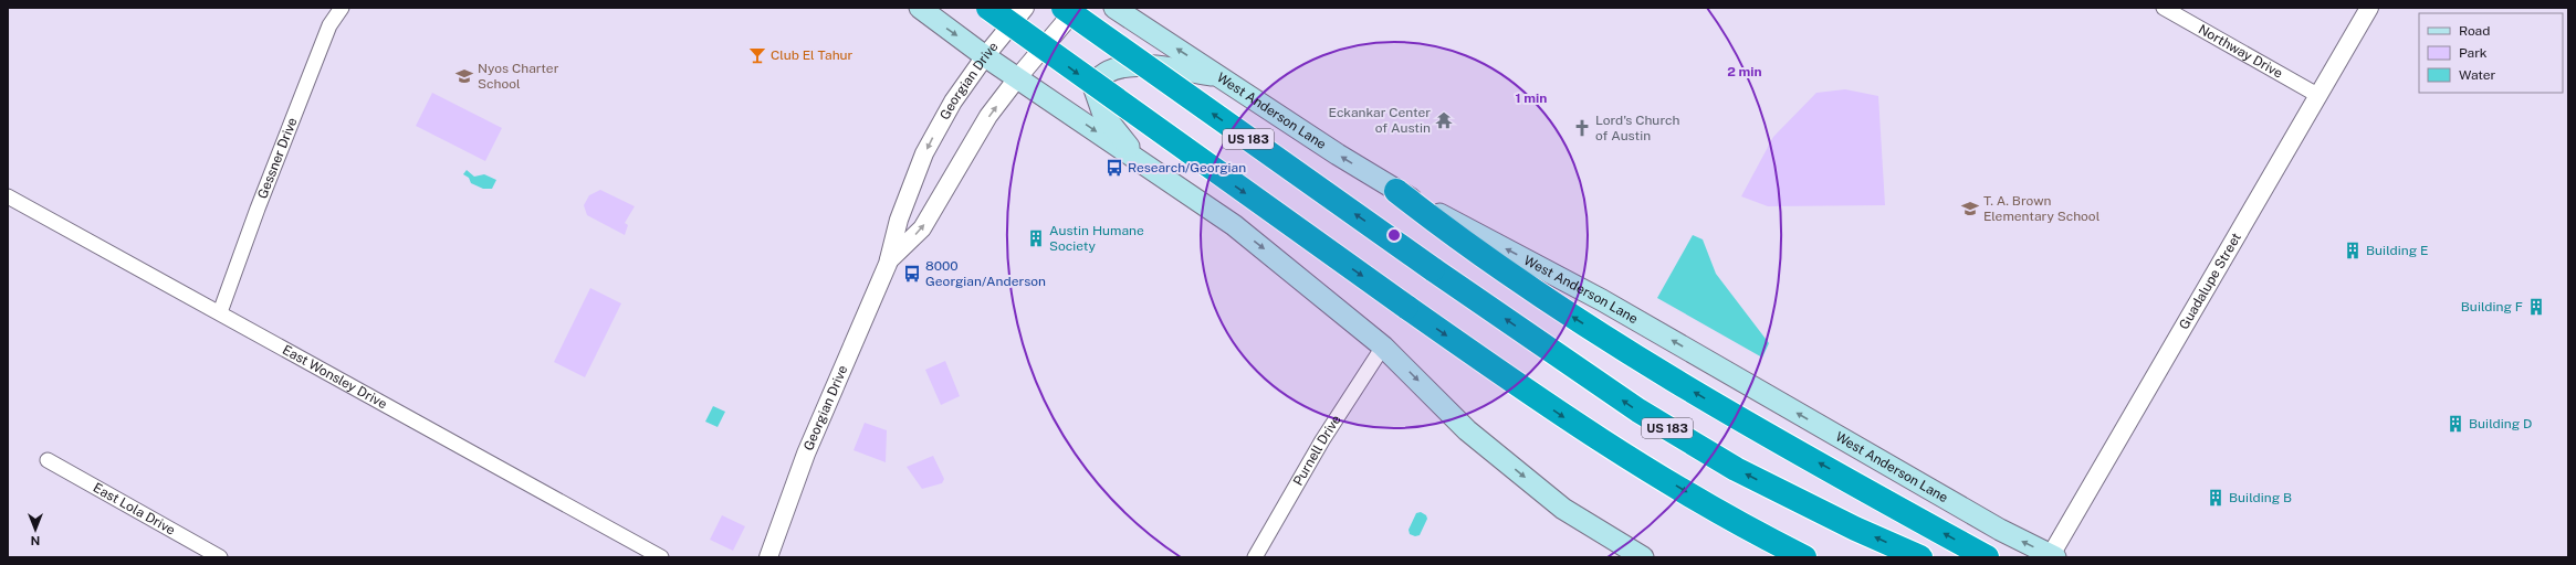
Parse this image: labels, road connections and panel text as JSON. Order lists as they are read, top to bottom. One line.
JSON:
{"streets":{"highway":["US 183"],"main road":["West Anderson Lane"],"street":["Northway Drive","Georgian Drive","Gessner Drive","Guadalupe Street","East Wonsley Drive","Purnell Drive","East Lola Drive"]},"crossings":[["Northway Drive","Guadalupe Street"],["West Anderson Lane","Guadalupe Street"],["Gessner Drive","East Wonsley Drive"]],"places":{"bar":["Club El Tahur"],"school or university":["Nyos Charter School","T. A. Brown Elementary School"],"temple":["Eckankar Center of Austin"],"church":["Lord's Church of Austin"],"bus stop":["Research/Georgian","8000 Georgian/Anderson"],"building":["Austin Humane Society","Building E","Building F","Building D","Building B"]},"legend":["Road","Park","Water"],"north":"bottom","rings":["2 min","1 min"]}
